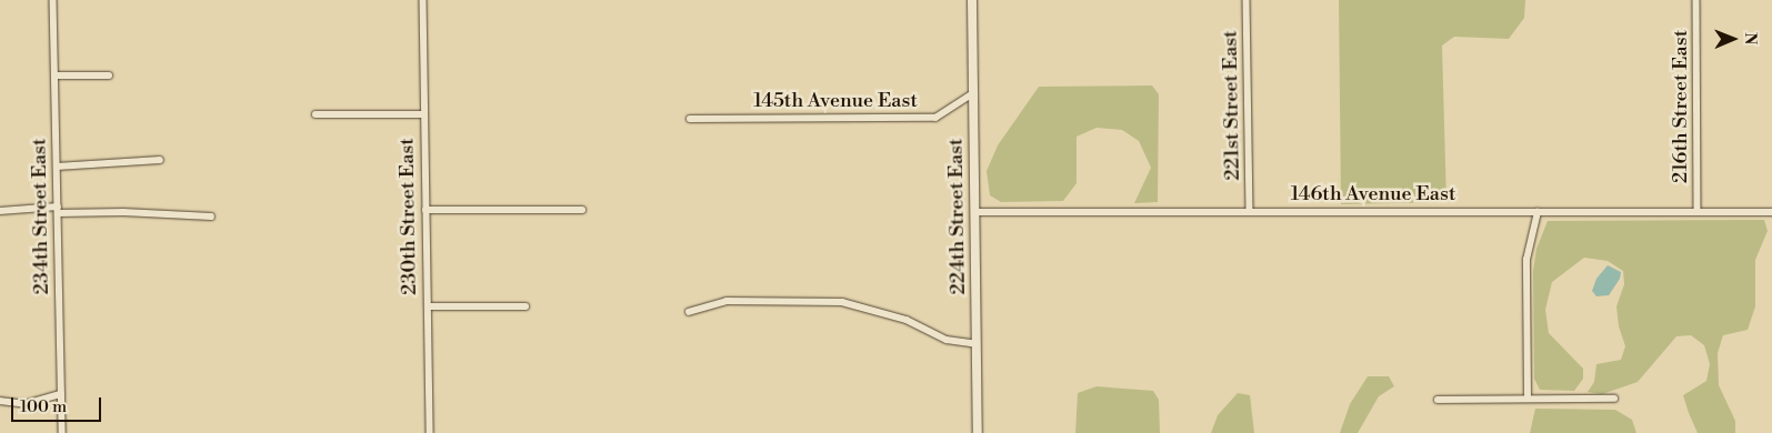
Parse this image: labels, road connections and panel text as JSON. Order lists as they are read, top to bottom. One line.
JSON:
{"streets":{"street":["145th Avenue East","221st Street East","216th Street East","146th Avenue East","234th Street East","230th Street East","224th Street East"]},"crossings":[["145th Avenue East","224th Street East"],["221st Street East","146th Avenue East"],["216th Street East","146th Avenue East"],["146th Avenue East","224th Street East"]],"scale_bar":"100 m","north":"right"}
